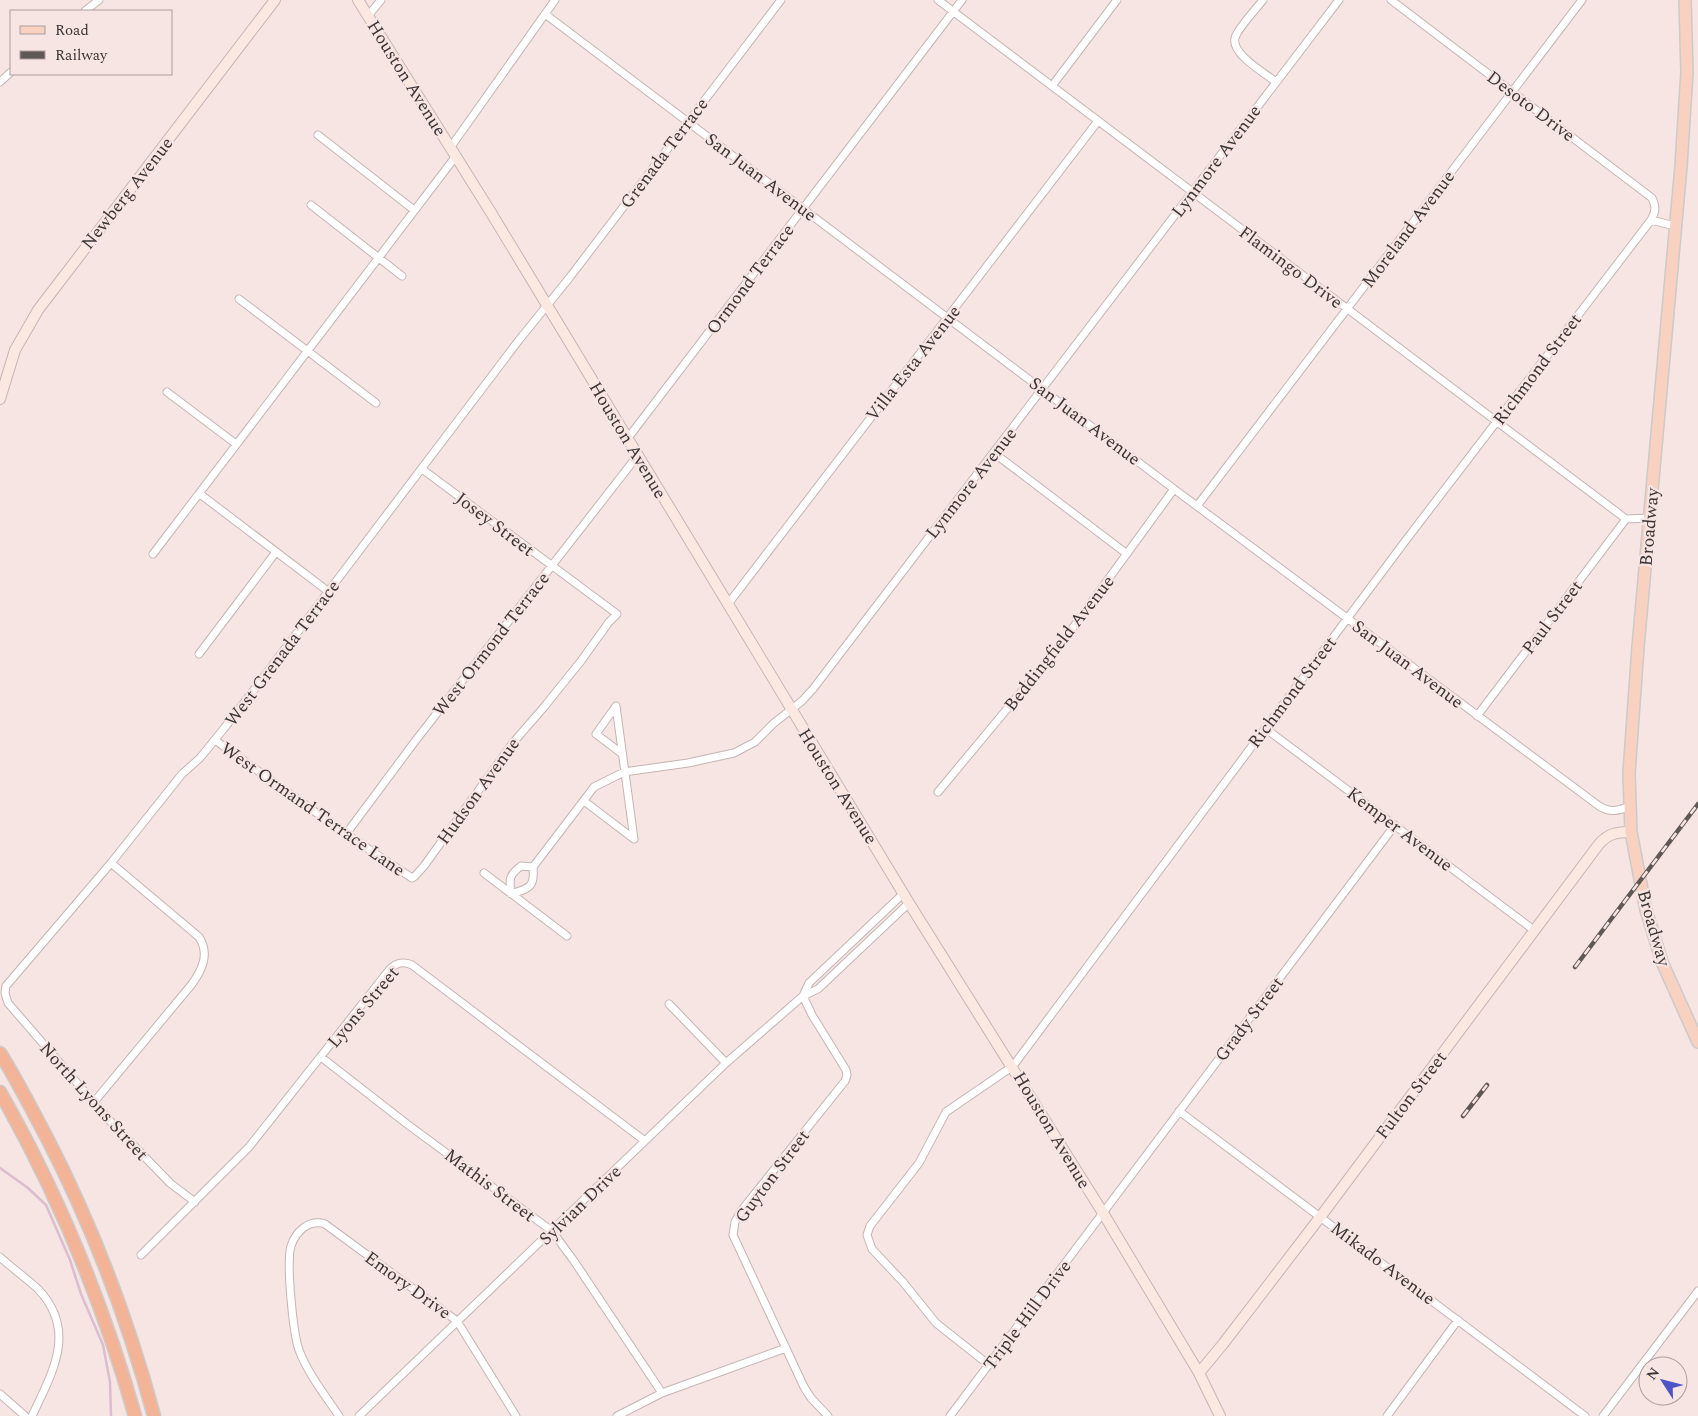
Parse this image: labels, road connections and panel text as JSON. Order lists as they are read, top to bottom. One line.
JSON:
{"streets":{"main road":["Broadway"],"street":["Houston Avenue","Desoto Drive","Grenada Terrace","Lynmore Avenue","San Juan Avenue","Newberg Avenue","Moreland Avenue","Flamingo Drive","Ormond Terrace","Villa Esta Avenue","Richmond Street","Josey Street","Paul Street","Beddingfield Avenue","West Ormond Terrace","West Grenada Terrace","Hudson Avenue","West Ormand Terrace Lane","Kemper Avenue","Lyons Street","Grady Street","Fulton Street","North Lyons Street","Guyton Street","Mathis Street","Sylvian Drive","Mikado Avenue","Emory Drive","Triple Hill Drive"]},"crossings":[["Houston Avenue","Grenada Terrace"],["Houston Avenue","Lynmore Avenue"],["Houston Avenue","Ormond Terrace"],["Houston Avenue","Villa Esta Avenue"],["Houston Avenue","Richmond Street"],["Houston Avenue","West Ormond Terrace"],["Houston Avenue","West Grenada Terrace"],["Houston Avenue","Grady Street"],["Houston Avenue","Fulton Street"],["Houston Avenue","Sylvian Drive"],["Houston Avenue","Triple Hill Drive"],["Desoto Drive","Moreland Avenue"],["Desoto Drive","Richmond Street"],["Grenada Terrace","San Juan Avenue"],["Grenada Terrace","West Grenada Terrace"],["Lynmore Avenue","San Juan Avenue"],["Lynmore Avenue","Flamingo Drive"],["San Juan Avenue","Moreland Avenue"],["San Juan Avenue","Ormond Terrace"],["San Juan Avenue","Villa Esta Avenue"],["San Juan Avenue","Richmond Street"],["San Juan Avenue","Broadway"],["San Juan Avenue","Paul Street"],["San Juan Avenue","Beddingfield Avenue"],["Moreland Avenue","Flamingo Drive"],["Flamingo Drive","Ormond Terrace"],["Flamingo Drive","Villa Esta Avenue"],["Flamingo Drive","Richmond Street"],["Flamingo Drive","Paul Street"],["Richmond Street","Kemper Avenue"],["Richmond Street","Triple Hill Drive"],["Josey Street","West Ormond Terrace"],["Josey Street","West Grenada Terrace"],["Josey Street","Hudson Avenue"],["Broadway","Fulton Street"],["West Ormond Terrace","West Ormand Terrace Lane"],["West Grenada Terrace","West Ormand Terrace Lane"],["West Grenada Terrace","North Lyons Street"],["Hudson Avenue","West Ormand Terrace Lane"],["Kemper Avenue","Grady Street"],["Kemper Avenue","Fulton Street"],["Lyons Street","North Lyons Street"],["Lyons Street","Mathis Street"],["Lyons Street","Sylvian Drive"],["Grady Street","Mikado Avenue"],["Grady Street","Triple Hill Drive"],["Fulton Street","Mikado Avenue"],["Guyton Street","Sylvian Drive"],["Mathis Street","Sylvian Drive"],["Sylvian Drive","Emory Drive"]],"legend":["Road","Railway"],"north":"top left"}
